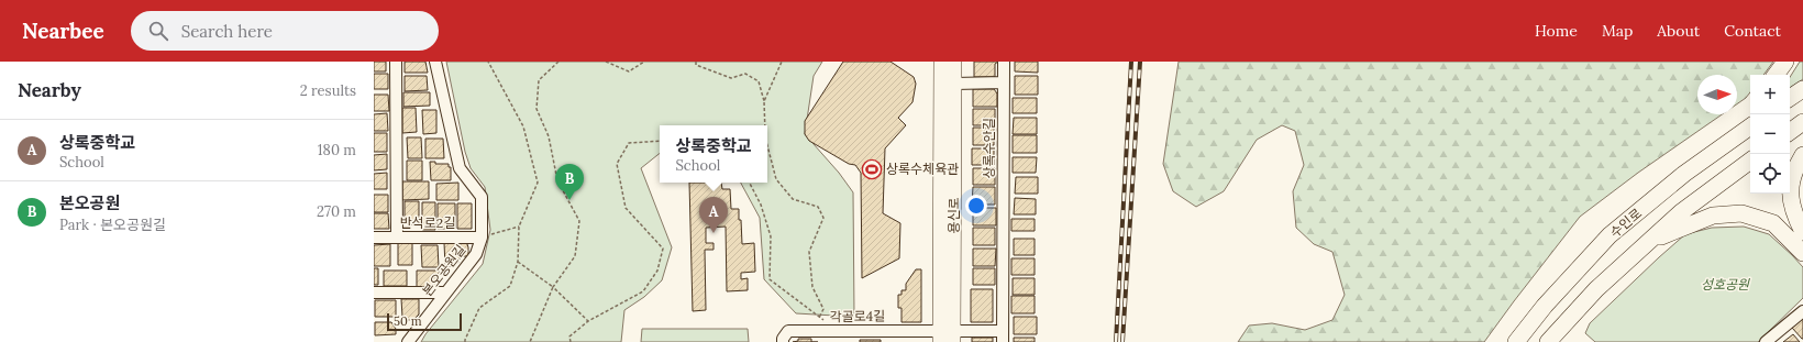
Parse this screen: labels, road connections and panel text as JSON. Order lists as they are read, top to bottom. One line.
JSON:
{"streets":{"highway":["수인로"],"main road":["용신로"],"street":["상록수안길","반석로2길","본오공원길","각골로4길"]},"crossings":[["상록수안길","각골로4길"],["용신로","각골로4길"],["반석로2길","본오공원길"]],"parks":["성호공원"],"places":{"sports":["상록수체육관"]},"scale_bar":"50 m","north":"right","page":{"header":"Nearbee","search":"Search here","nav":["Home","Map","About","Contact"],"heading":["Nearby","2 results"],"map_buttons":["+","−"],"list":[{"mark":"A","name":"상록중학교","note":"School","value":"180 m"},{"mark":"B","name":"본오공원","note":"Park · 본오공원길","value":"270 m"}],"popup":["상록중학교","School"],"pins":["B","A"],"scale":"50 m"}}
